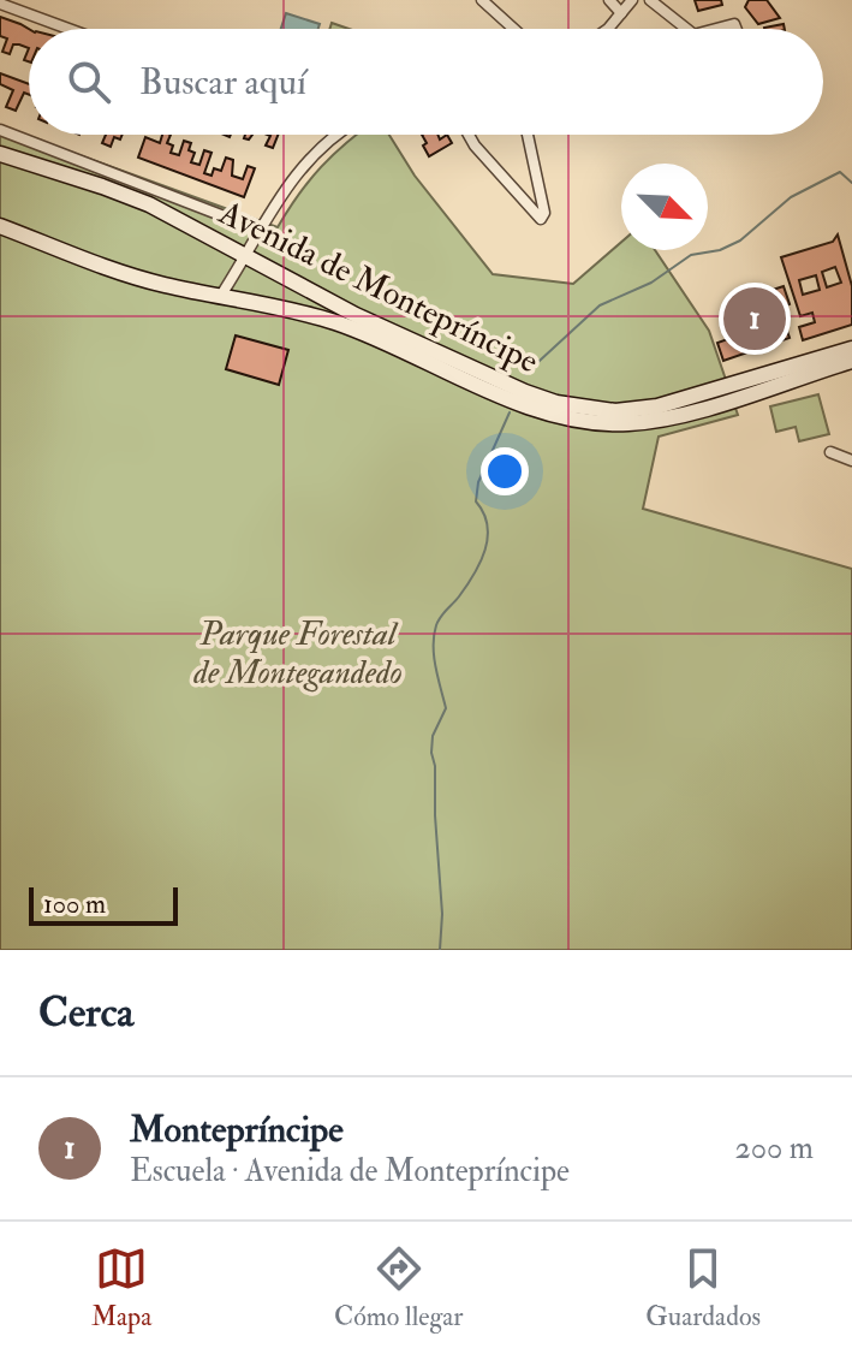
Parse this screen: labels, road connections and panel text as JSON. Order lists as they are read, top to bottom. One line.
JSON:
{"streets":{"street":["Avenida de Montepríncipe"]},"parks":["Parque Forestal de Montegandedo"],"scale_bar":"100 m","north":"bottom right","page":{"search":"Buscar aquí","pins":"1","scale":"100 m","heading":"Cerca","list":[{"mark":"1","name":"Montepríncipe","note":"Escuela · Avenida de Montepríncipe","value":"200 m"}],"nav":["Mapa","Cómo llegar","Guardados"]}}
